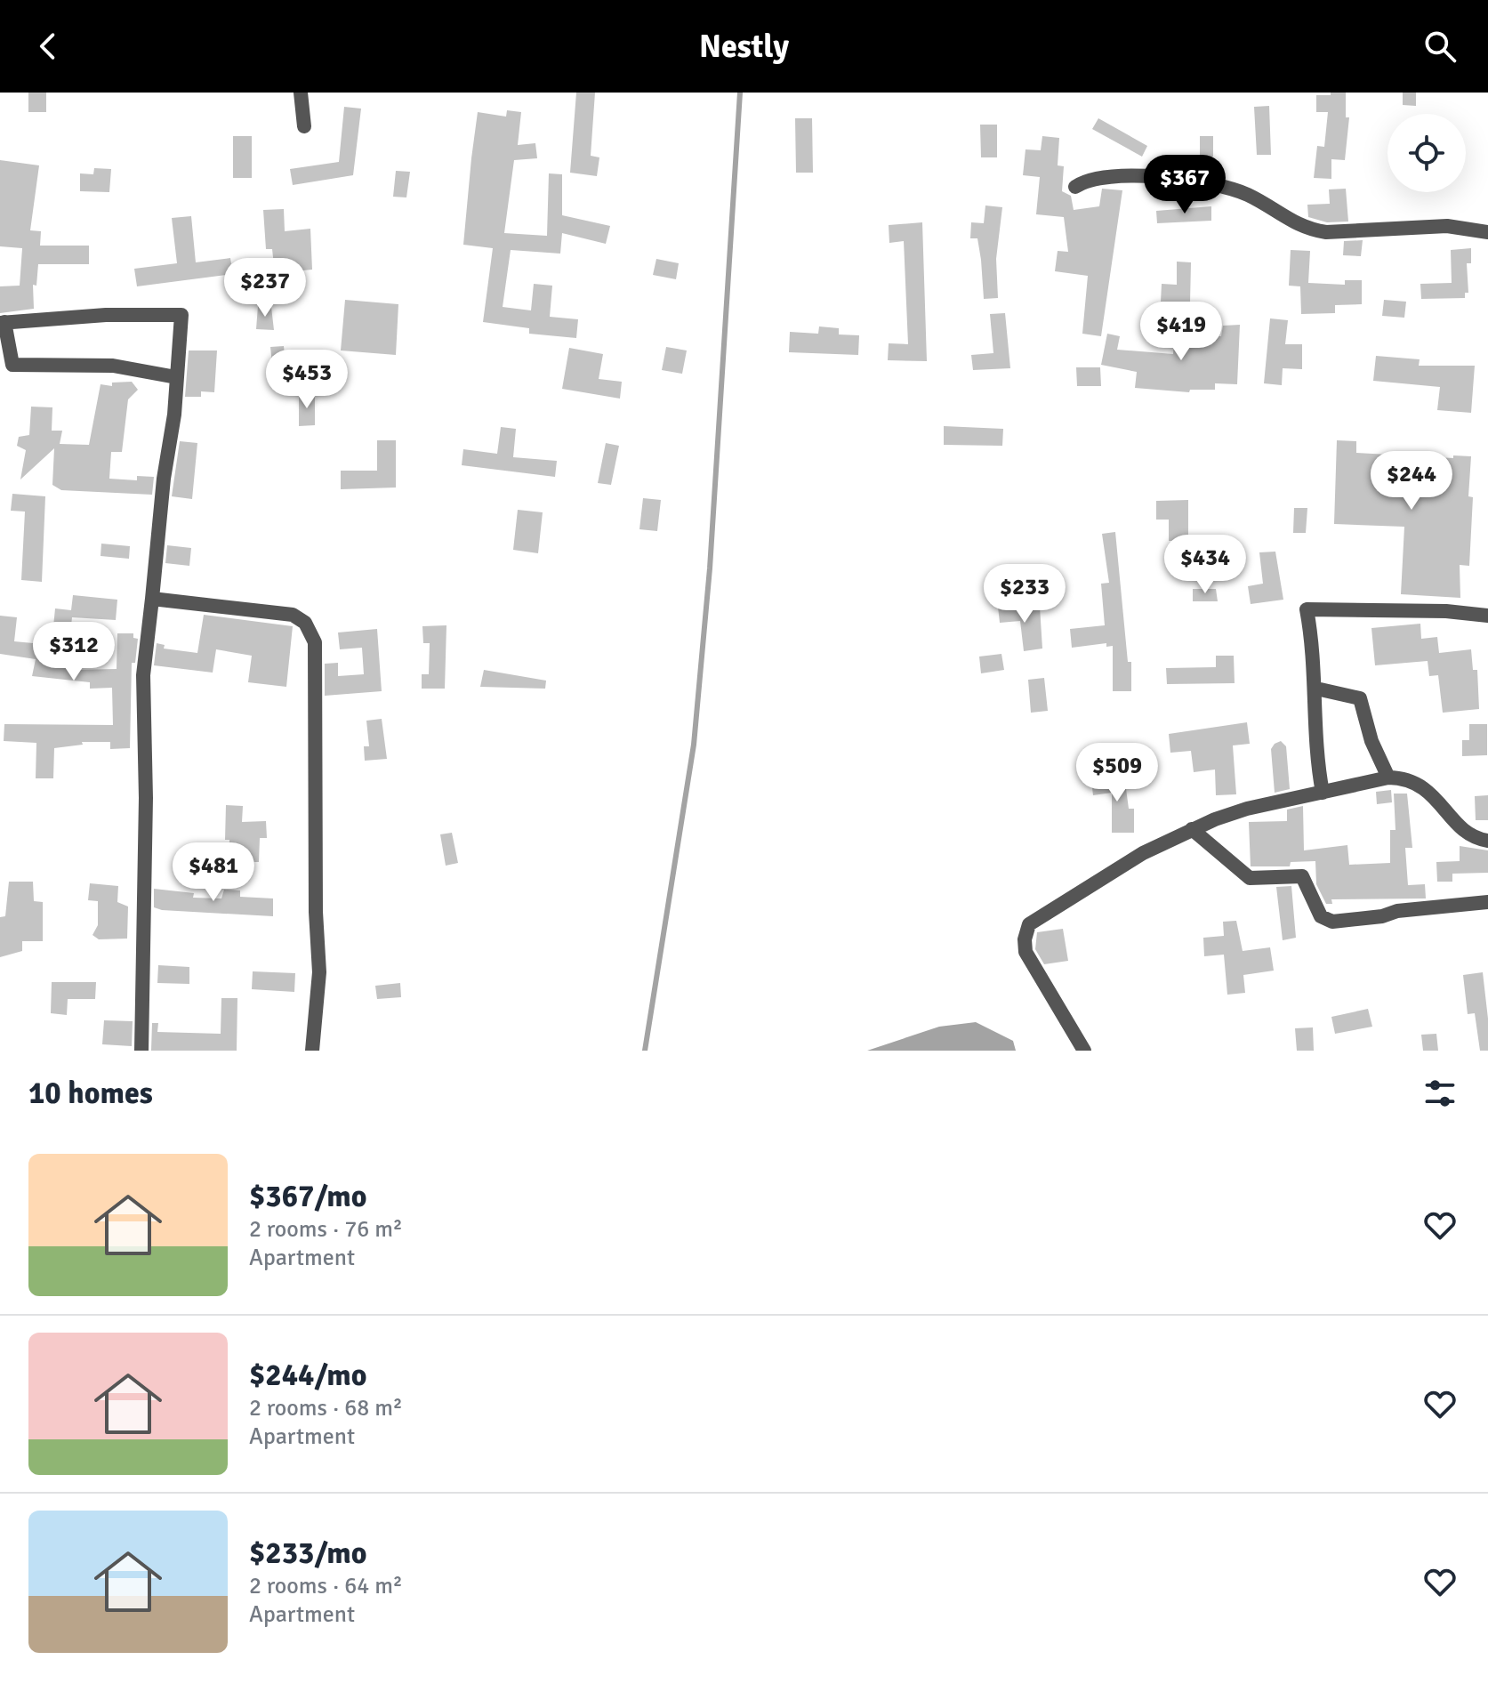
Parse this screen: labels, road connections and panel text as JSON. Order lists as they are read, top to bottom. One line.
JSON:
{"page":{"header":"Nestly","price":["$367","$237","$419","$453","$244","$434","$233","$312","$509","$481"],"heading":"10 homes","list":[{"name":"$367/mo","note":"2 rooms · 76 m² · Apartment"},{"name":"$244/mo","note":"2 rooms · 68 m² · Apartment"},{"name":"$233/mo","note":"2 rooms · 64 m² · Apartment"}]}}
